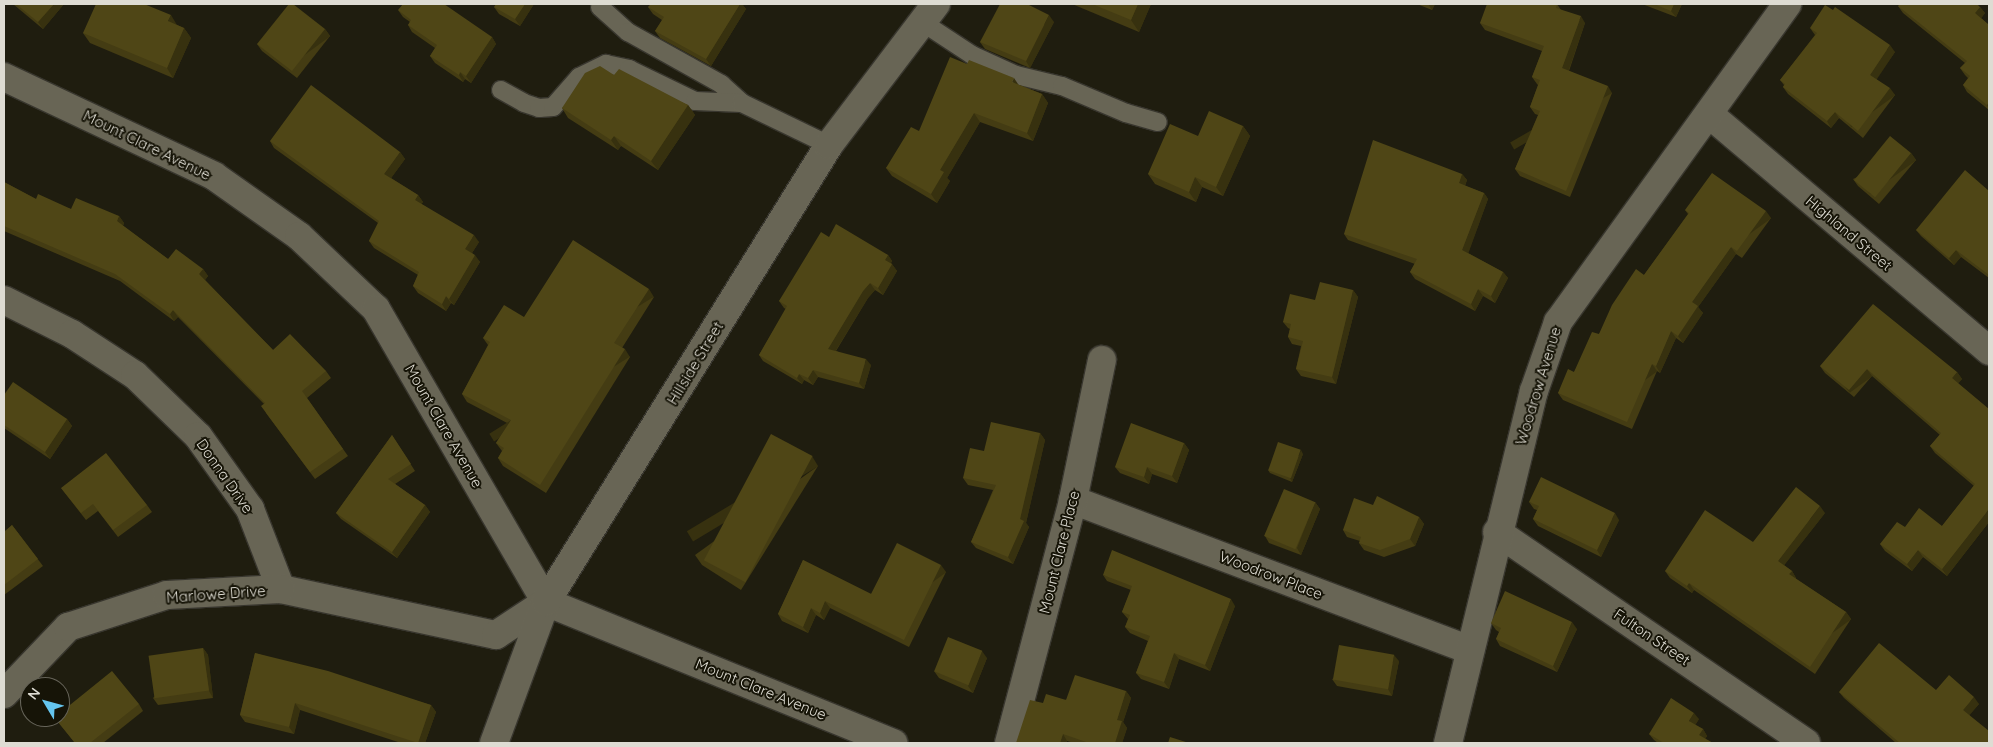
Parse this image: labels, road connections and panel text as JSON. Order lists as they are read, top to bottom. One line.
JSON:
{"streets":{"street":["Mount Clare Avenue","Highland Street","Hillside Street","Woodrow Avenue","Donna Drive","Mount Clare Place","Woodrow Place","Marlowe Drive","Fulton Street"]},"crossings":[["Mount Clare Avenue","Hillside Street"],["Highland Street","Woodrow Avenue"],["Woodrow Avenue","Woodrow Place"],["Woodrow Avenue","Fulton Street"],["Donna Drive","Marlowe Drive"],["Mount Clare Place","Woodrow Place"]],"north":"top left"}
